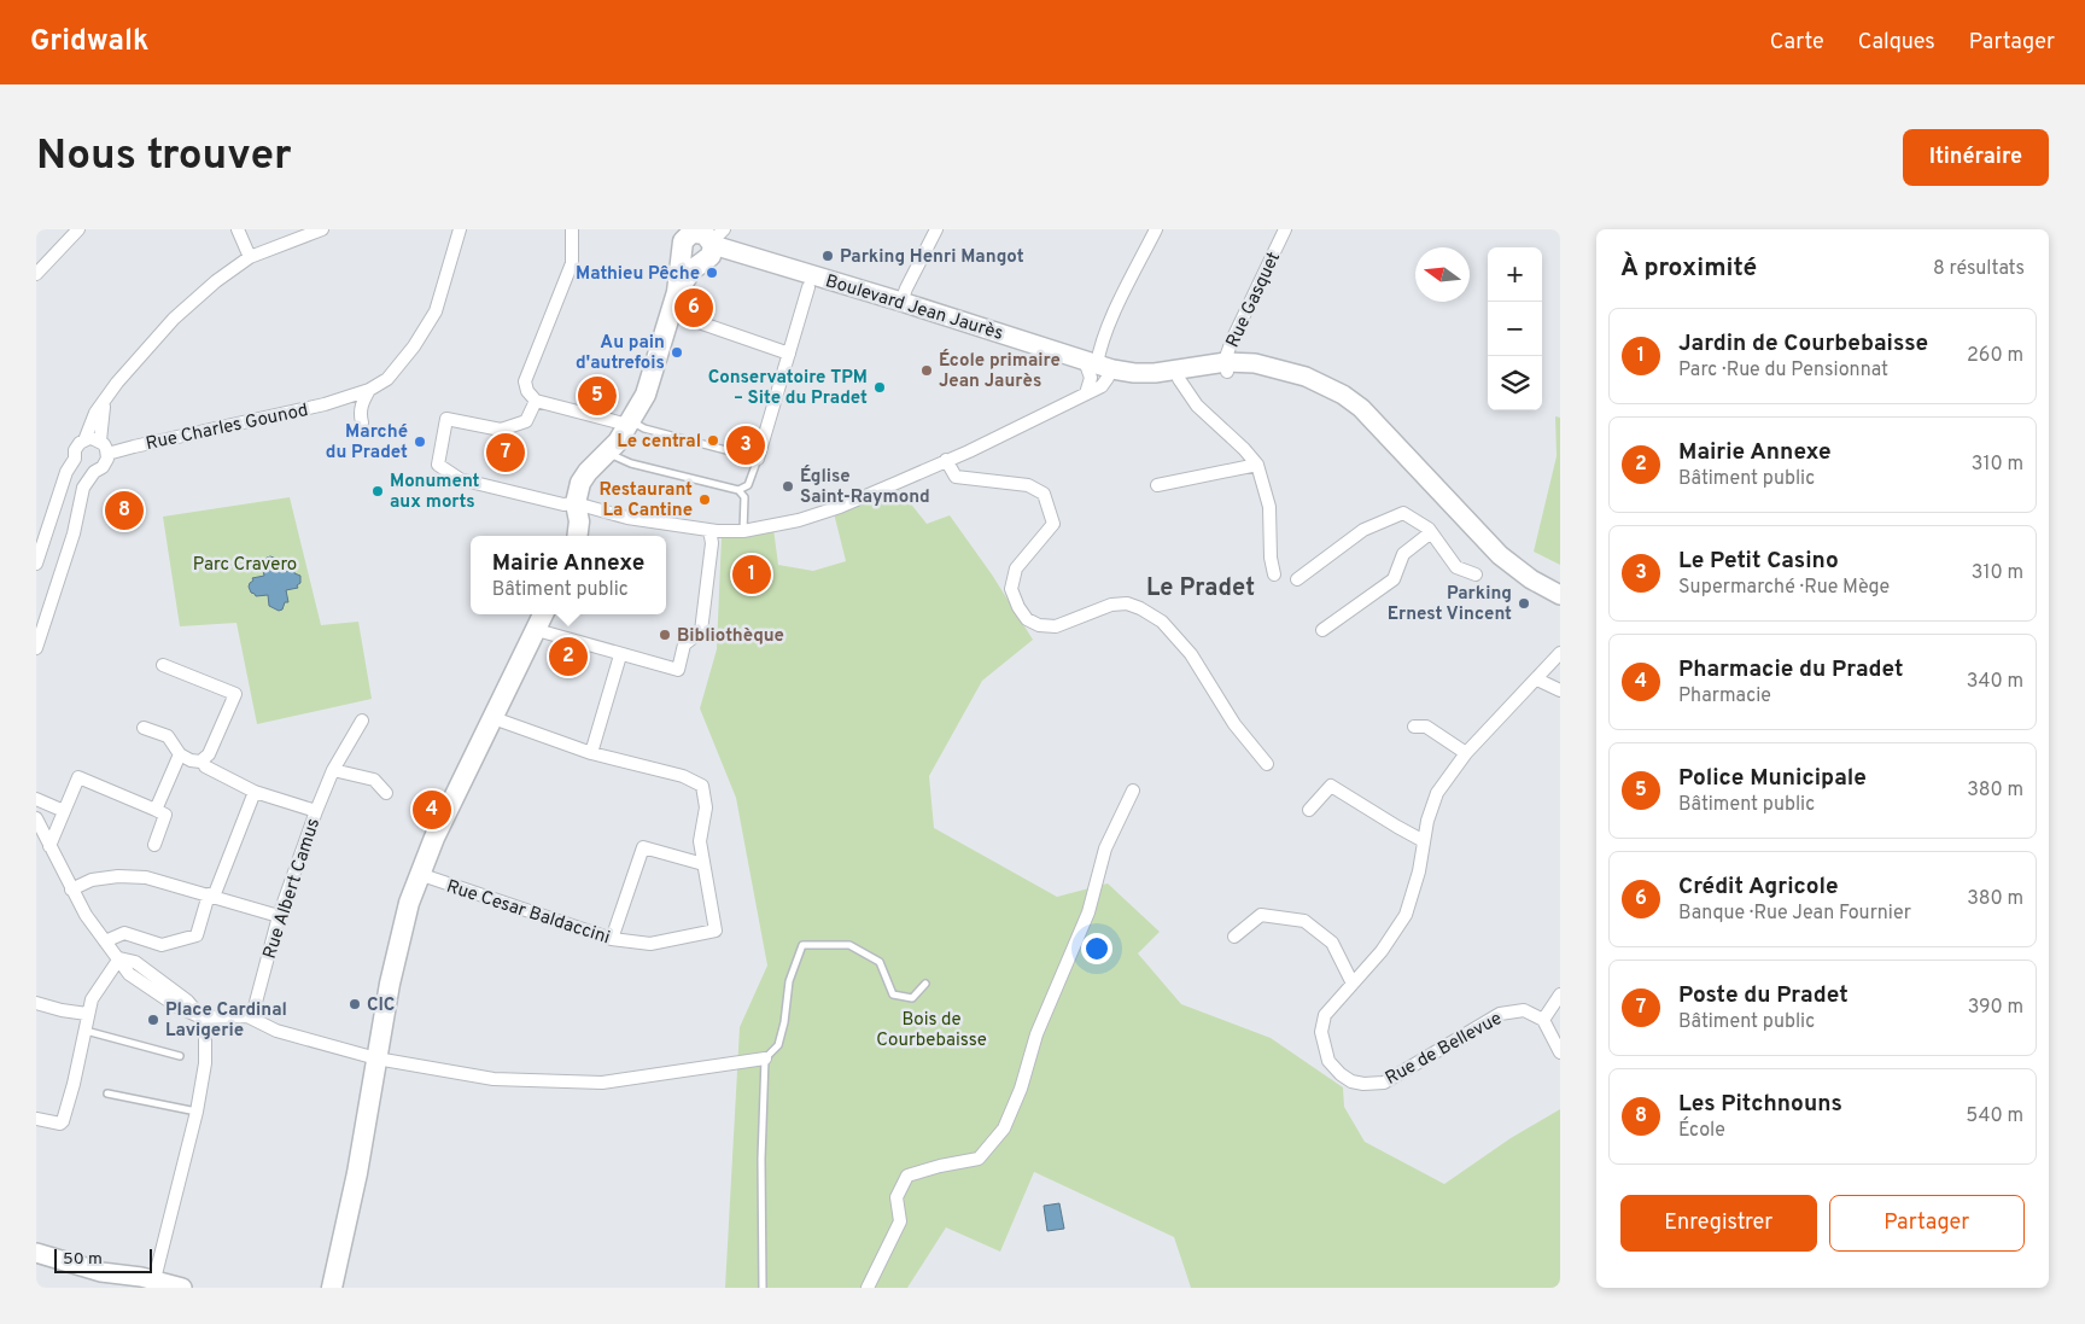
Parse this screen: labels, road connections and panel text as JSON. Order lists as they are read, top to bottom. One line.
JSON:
{"streets":{"street":["Rue Gasquet","Boulevard Jean Jaurès","Rue Charles Gounod","Rue Albert Camus","Rue Cesar Baldaccini","Rue de Bellevue"]},"crossings":[["Rue Gasquet","Boulevard Jean Jaurès"]],"districts":["Le Pradet"],"parks":["Parc Cravero","Bois de Courbebaisse"],"places":["Parking Henri Mangot","Mathieu Pêche","Au pain d'autrefois","École primaire Jean Jaurès","Conservatoire TPM – Site du Pradet","Le central","Marché du Pradet","Église Saint-Raymond","Monument aux morts","Restaurant La Cantine","Parking Ernest Vincent","Bibliothèque","CIC","Place Cardinal Lavigerie"],"scale_bar":"50 m","north":"left","page":{"header":"Gridwalk","nav":["Carte","Calques","Partager"],"buttons":["Itinéraire",["Enregistrer","Partager"]],"title":"Nous trouver","heading":["À proximité","8 résultats"],"map_buttons":["+","−"],"pins":["6","5","3","7","8","1","2","4"],"list":[{"mark":"1","name":"Jardin de Courbebaisse","note":"Parc · Rue du Pensionnat","value":"260 m"},{"mark":"2","name":"Mairie Annexe","note":"Bâtiment public","value":"310 m"},{"mark":"3","name":"Le Petit Casino","note":"Supermarché · Rue Mège","value":"310 m"},{"mark":"4","name":"Pharmacie du Pradet","note":"Pharmacie","value":"340 m"},{"mark":"5","name":"Police Municipale","note":"Bâtiment public","value":"380 m"},{"mark":"6","name":"Crédit Agricole","note":"Banque · Rue Jean Fournier","value":"380 m"},{"mark":"7","name":"Poste du Pradet","note":"Bâtiment public","value":"390 m"},{"mark":"8","name":"Les Pitchnouns","note":"École","value":"540 m"}],"popup":["Mairie Annexe","Bâtiment public"],"scale":"50 m"}}
